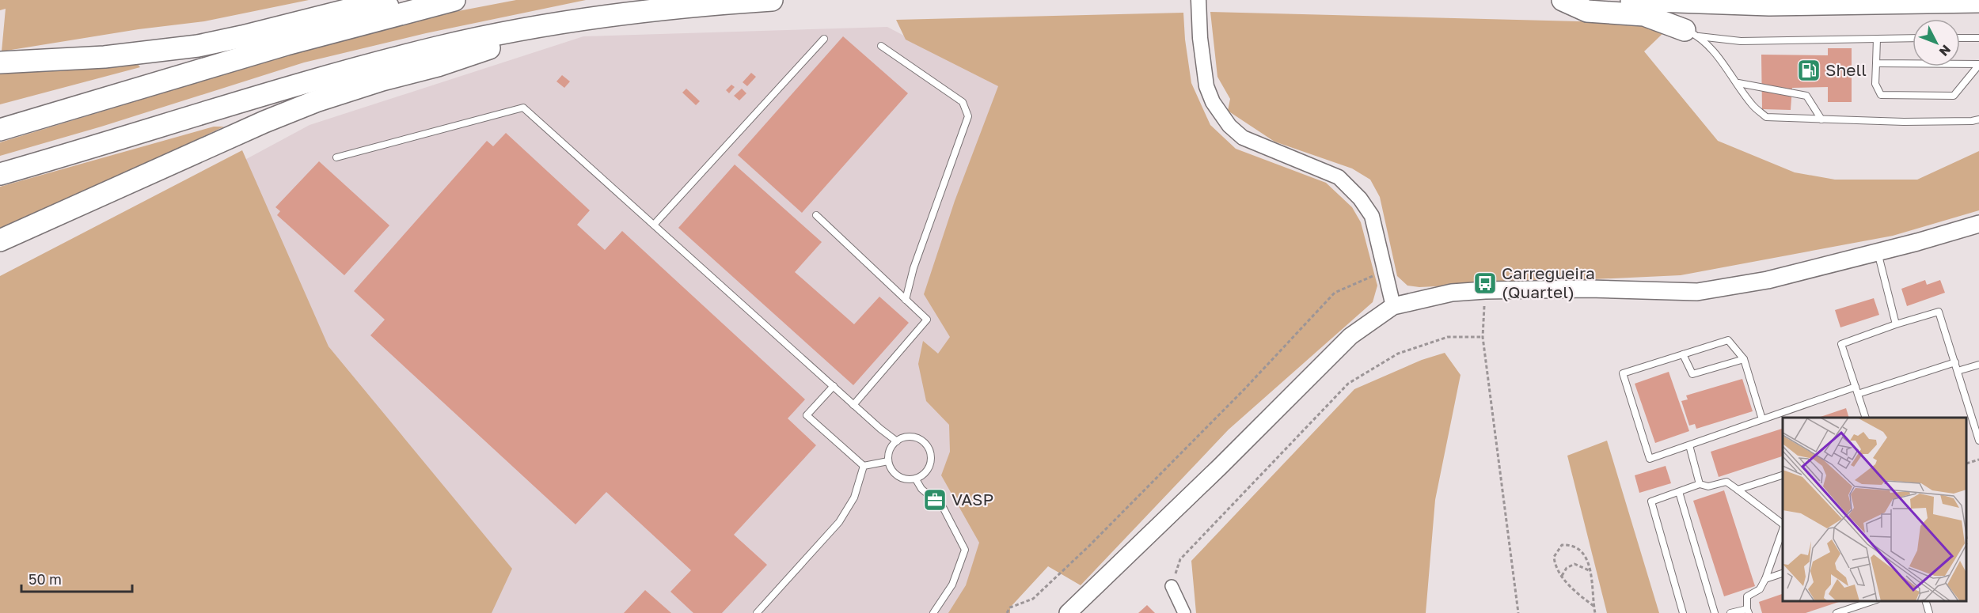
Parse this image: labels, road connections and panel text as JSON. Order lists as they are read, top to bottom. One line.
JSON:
{"places":{"fuel station":["Shell"],"bus stop":["Carregueira (Quartel)"],"office":["VASP"]},"scale_bar":"50 m","north":"bottom right"}
